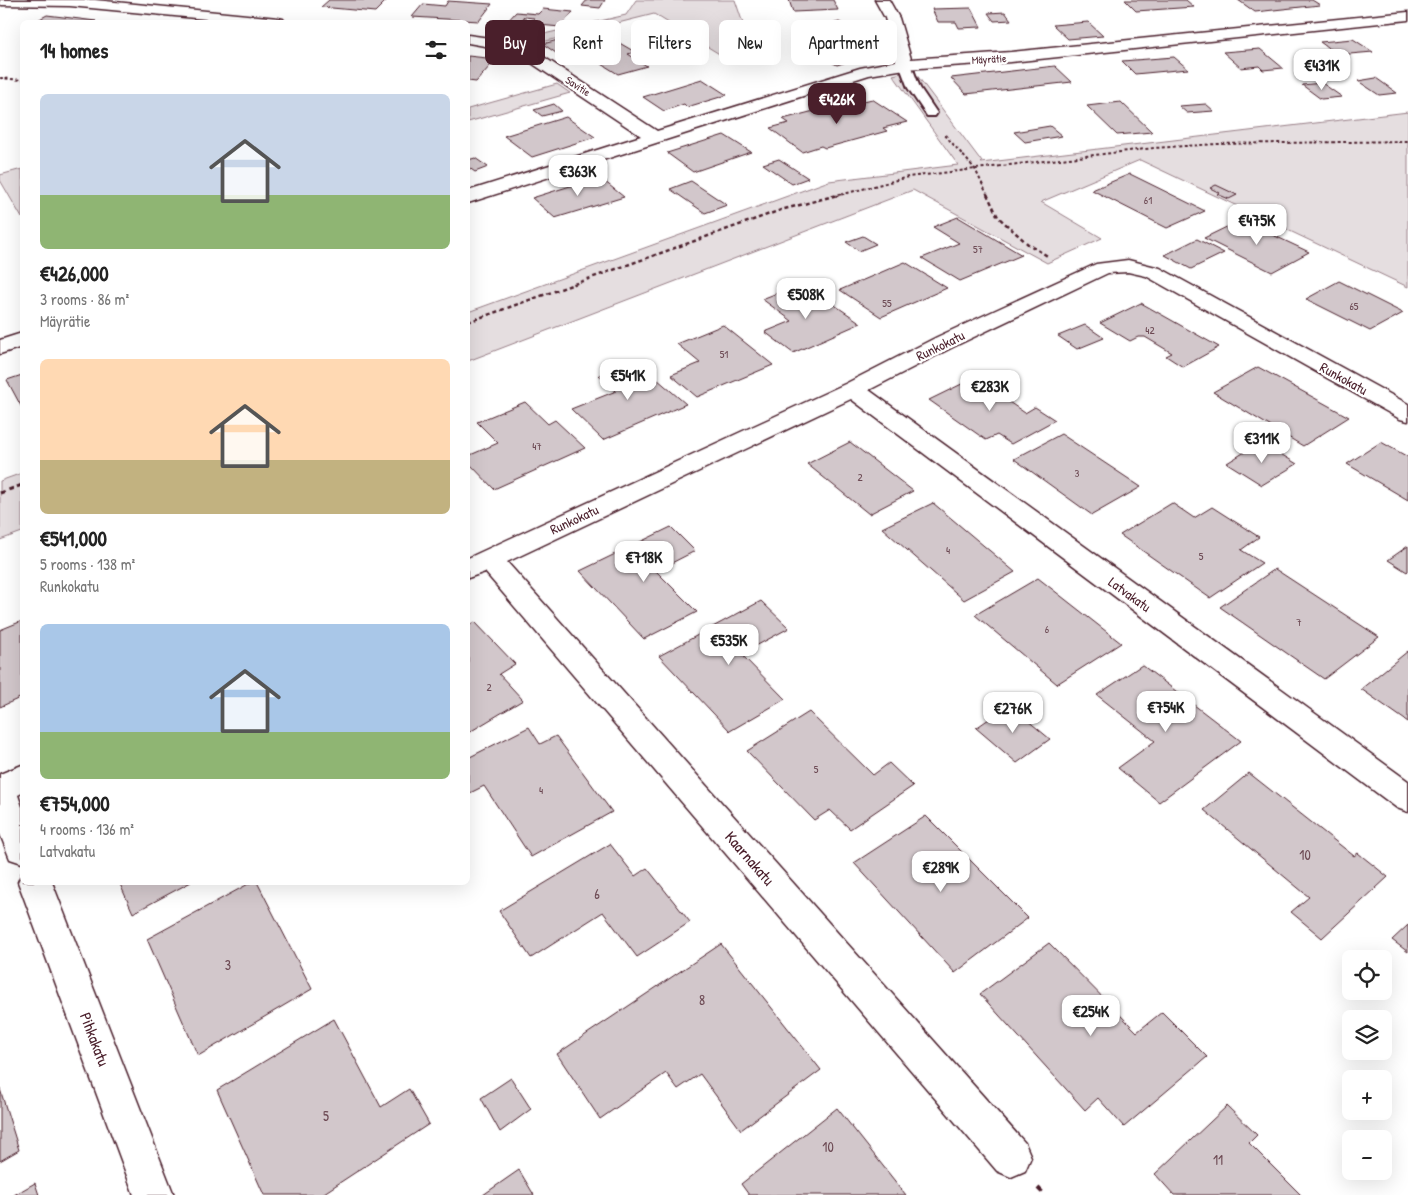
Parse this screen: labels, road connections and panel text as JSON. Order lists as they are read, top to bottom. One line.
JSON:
{"streets":{"street":["Mäyrätie","Savitie","Runkokatu","Latvakatu","Kaarnakatu","Pihkakatu"]},"crossings":[["Mäyrätie","Savitie"],["Runkokatu","Latvakatu"],["Runkokatu","Kaarnakatu"]],"house_numbers":["61","57","55","65","42","51","47","3","2","4","5","7","6","2","5","4","10","6","3","8","5","10","11"],"page":{"chip":["Buy","Rent","Filters","New","Apartment"],"heading":"14 homes","price":["€431K","€426K","€363K","€475K","€508K","€541K","€283K","€311K","€718K","€535K","€754K","€276K","€289K","€254K"],"list":[{"name":"€426,000","note":"3 rooms · 86 m² · Mäyrätie"},{"name":"€541,000","note":"5 rooms · 138 m² · Runkokatu"},{"name":"€754,000","note":"4 rooms · 136 m² · Latvakatu"}],"map_buttons":["+","−"]}}
